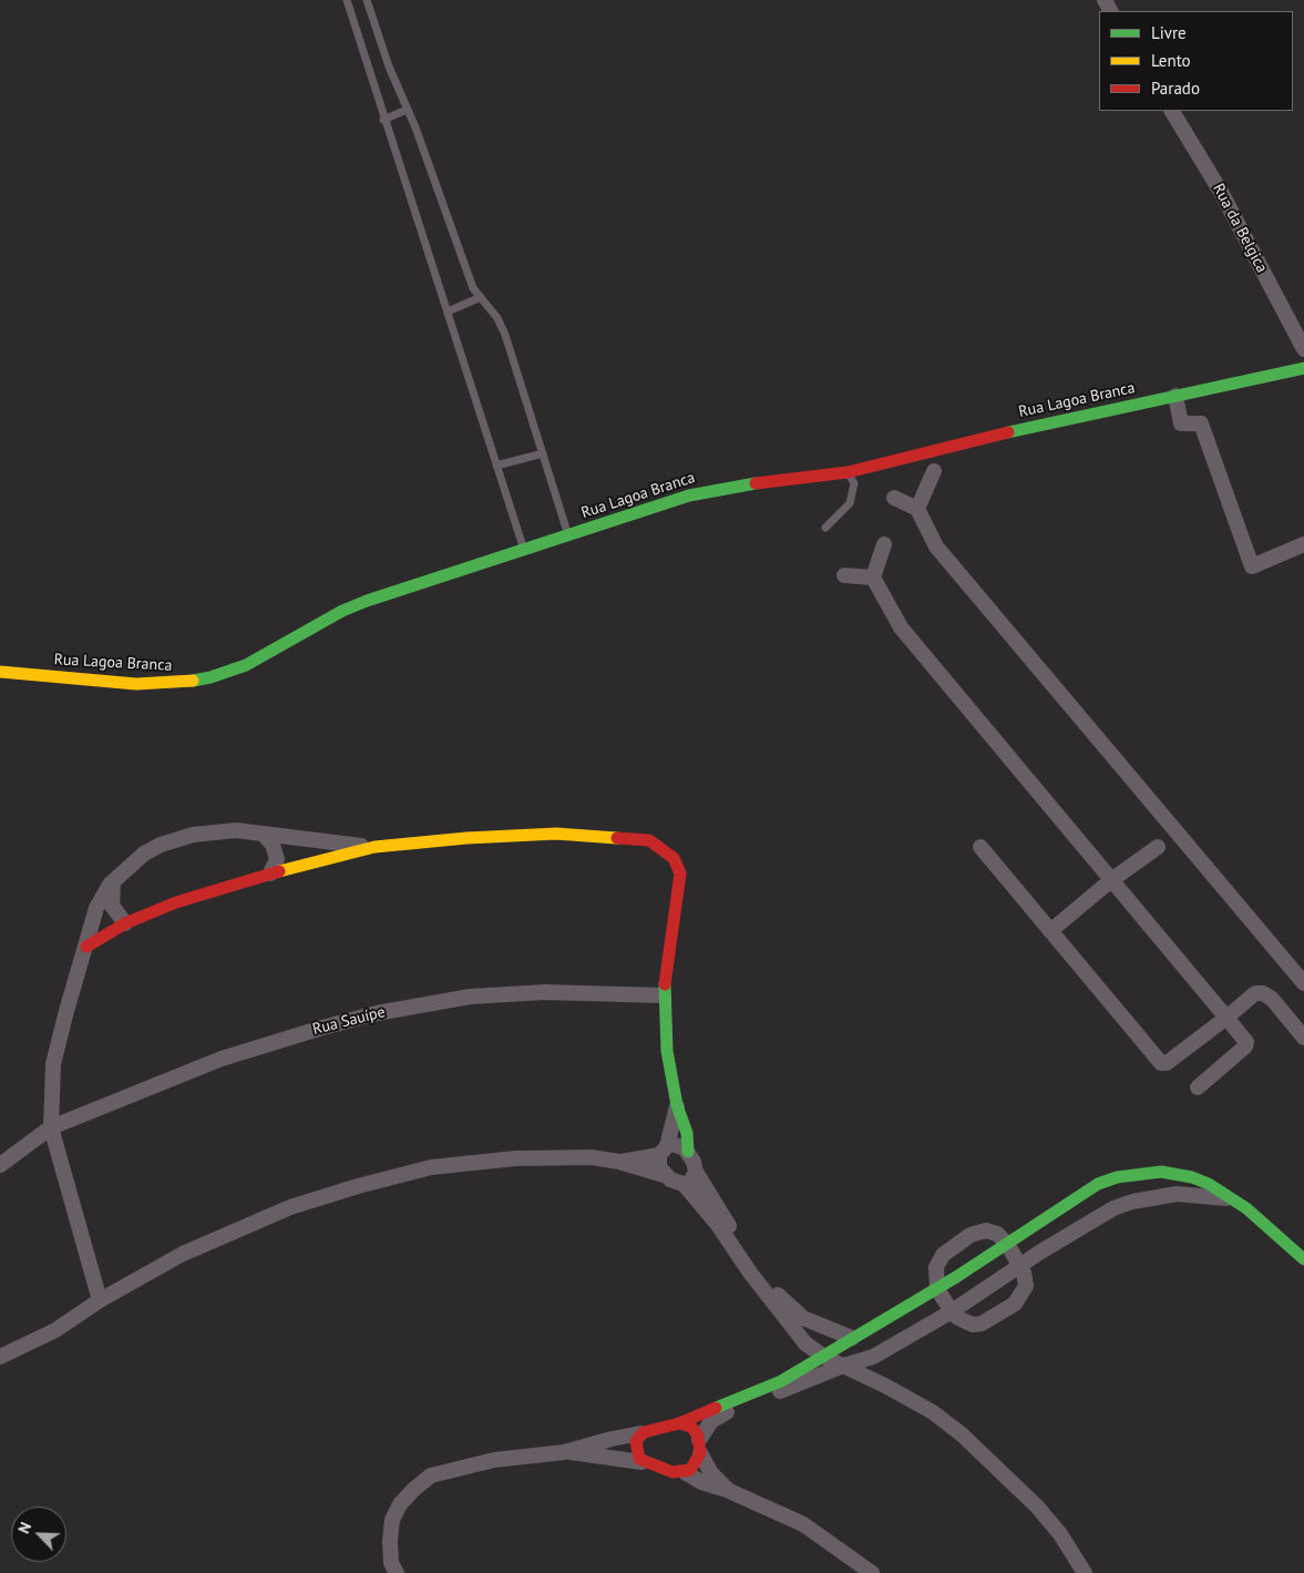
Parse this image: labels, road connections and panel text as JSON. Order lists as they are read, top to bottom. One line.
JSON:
{"streets":{"street":["Rua da Belgica","Rua Lagoa Branca","Rua Sauípe"]},"legend":["Livre","Lento","Parado"],"north":"top left"}
